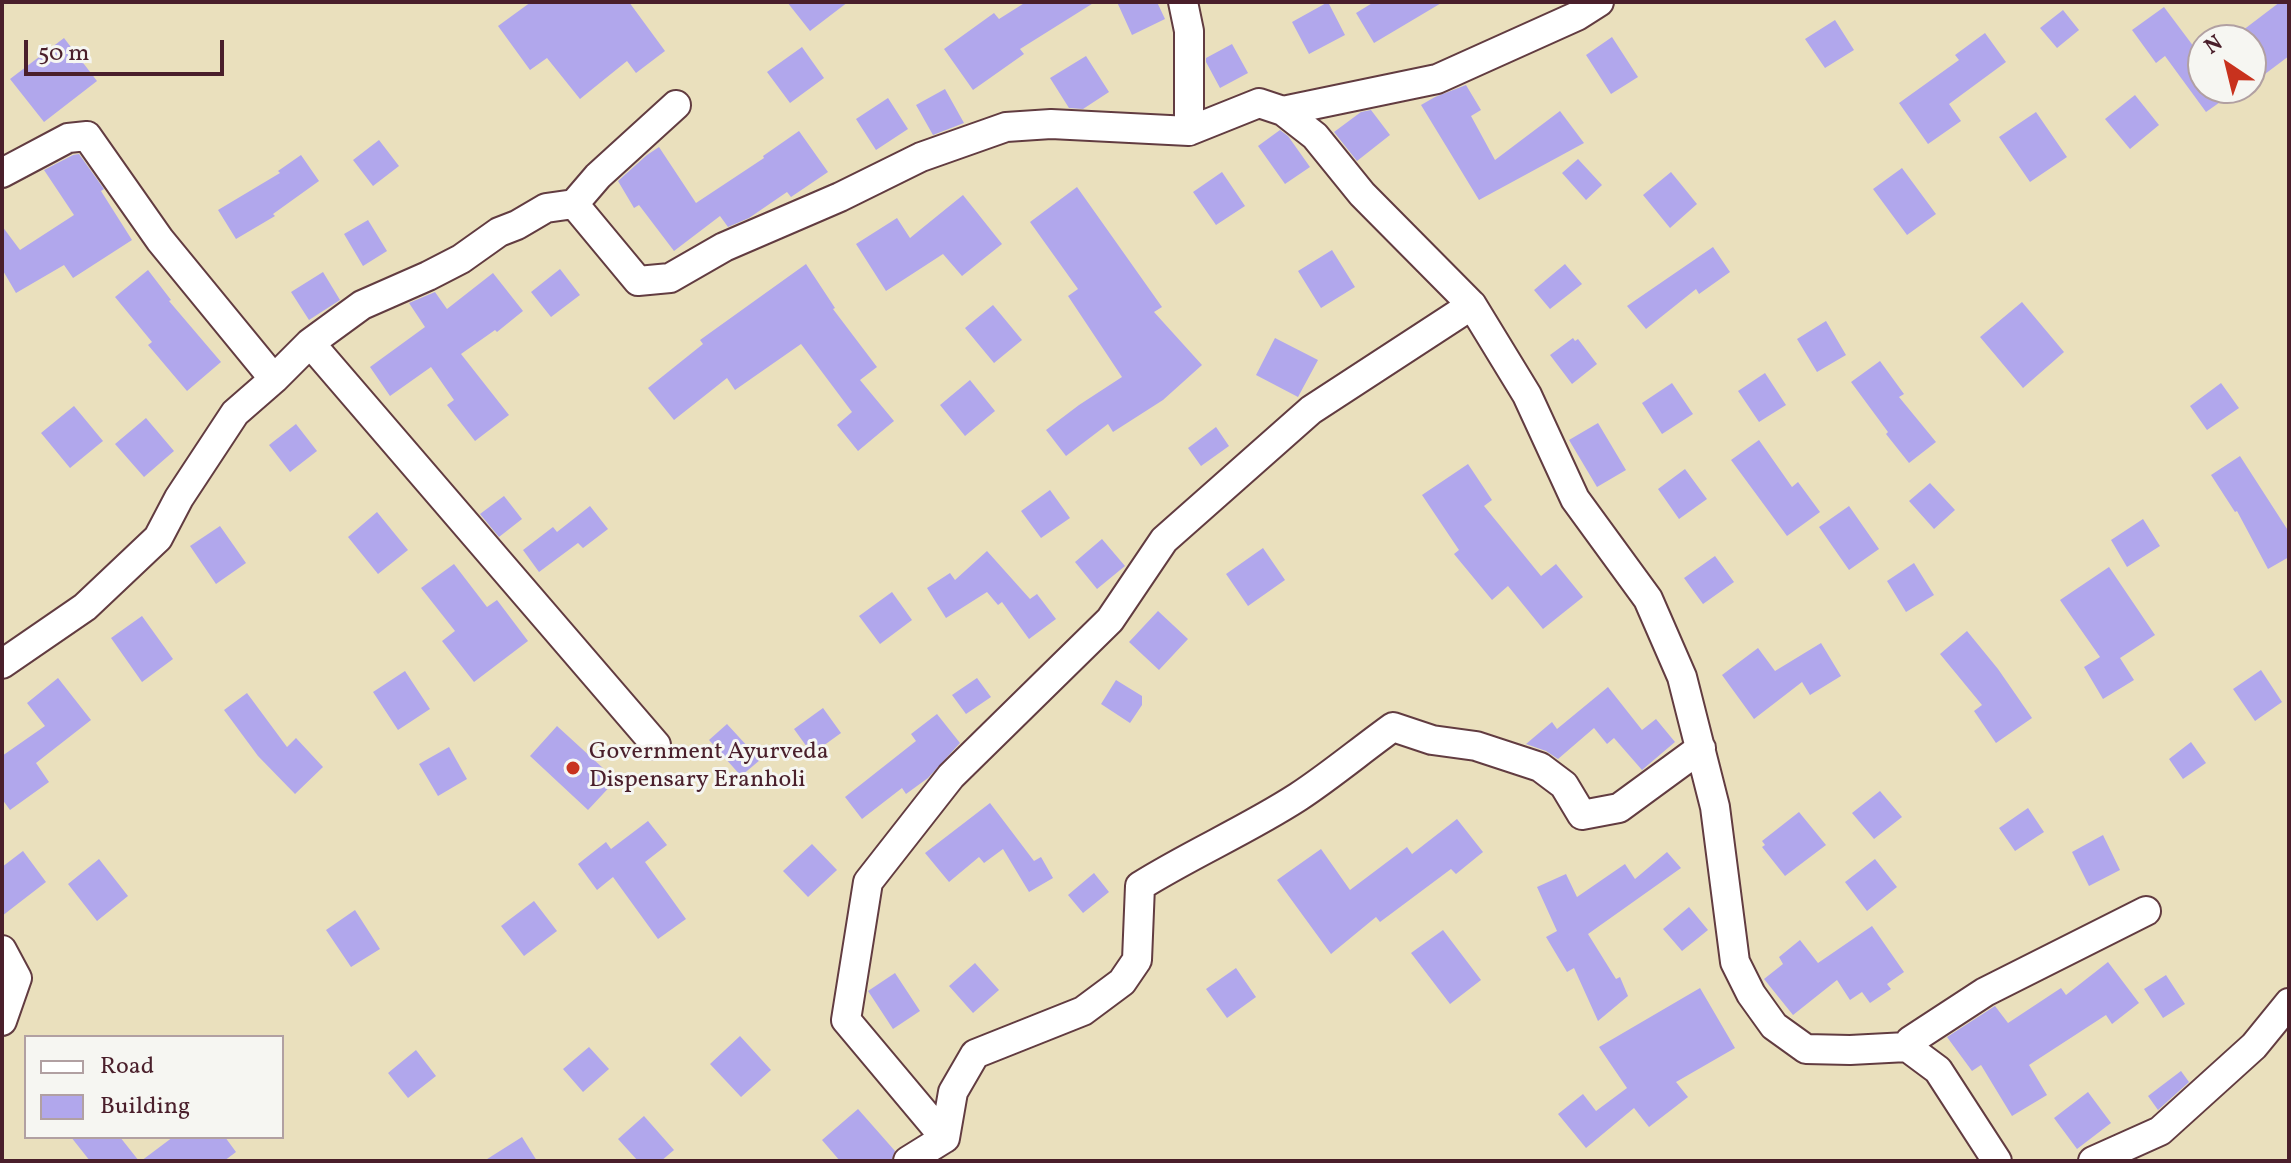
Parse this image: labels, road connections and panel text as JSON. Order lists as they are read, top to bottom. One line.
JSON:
{"places":["Government Ayurveda Dispensary Eranholi"],"legend":["Road","Building"],"scale_bar":"50 m","north":"top left"}
